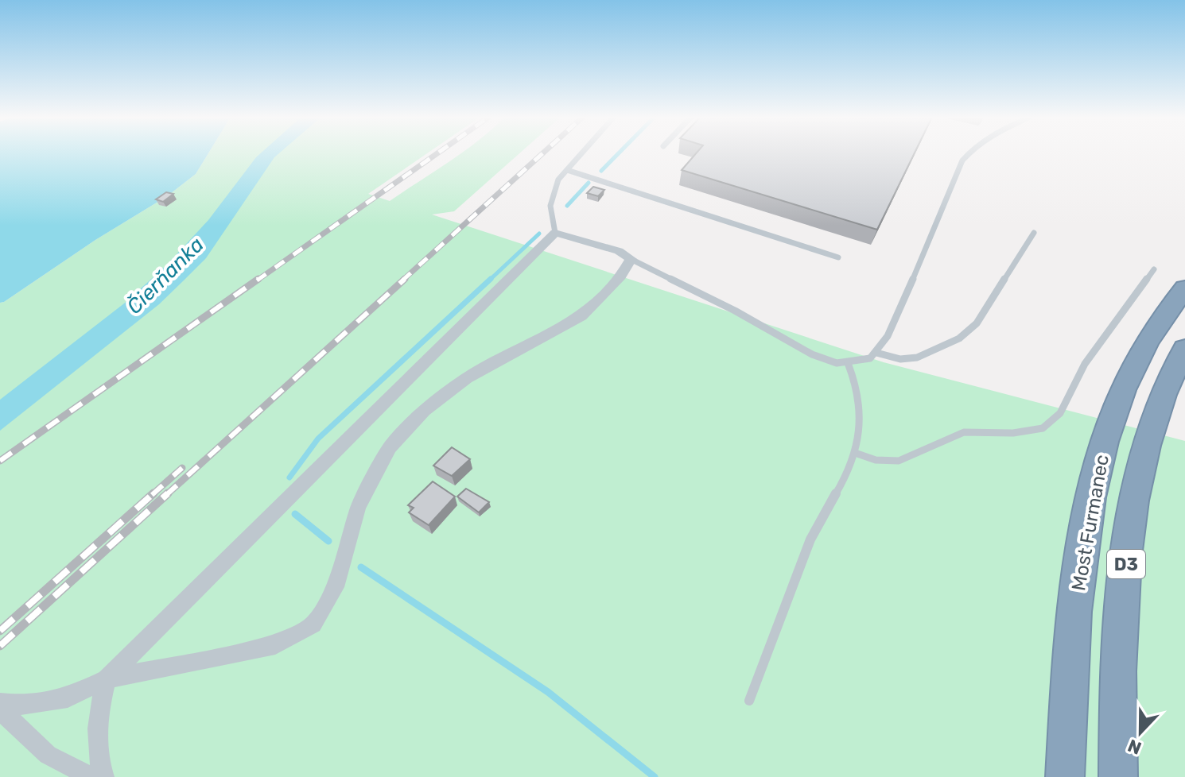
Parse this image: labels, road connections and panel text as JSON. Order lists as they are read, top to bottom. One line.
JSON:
{"streets":{"highway":["Most Furmanec","D3"]},"water":["Čierňanka"],"north":"bottom"}
